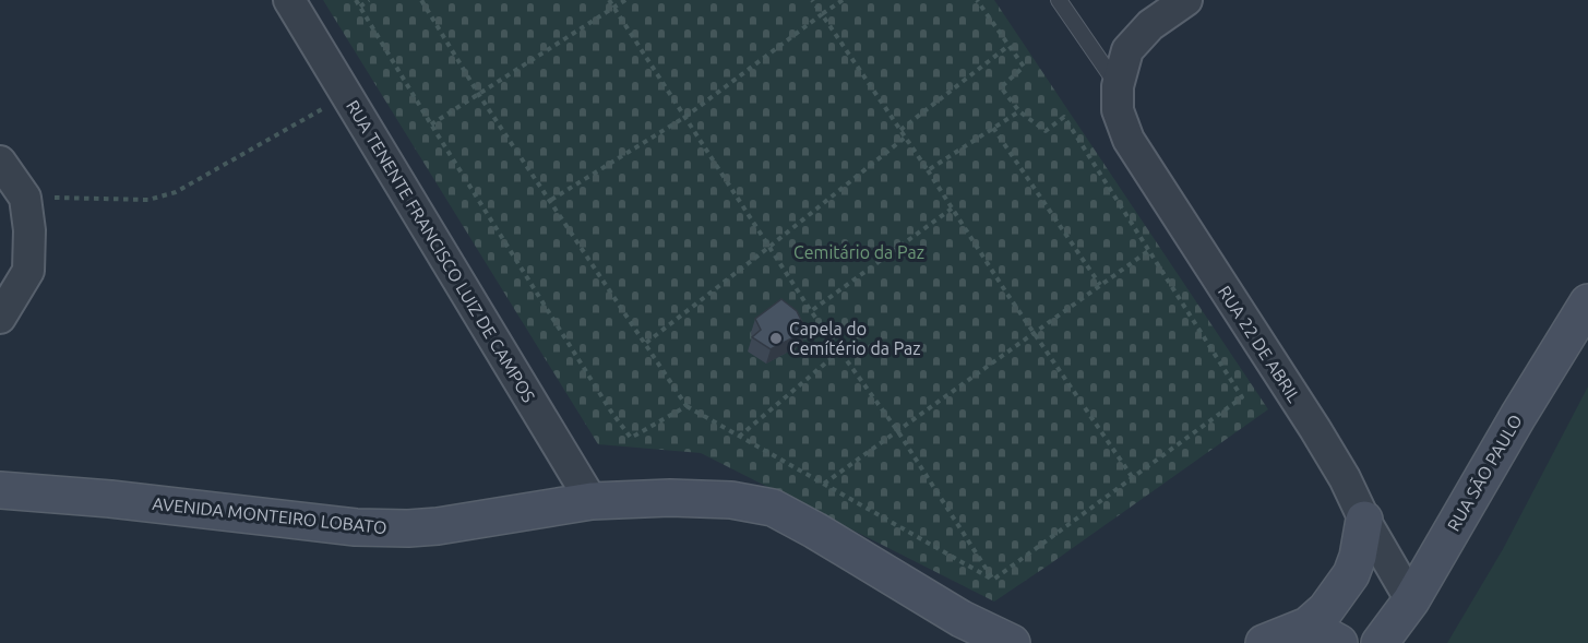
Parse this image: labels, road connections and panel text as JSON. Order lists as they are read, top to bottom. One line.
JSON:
{"streets":{"street":["RUA TENENTE FRANCISCO LUIZ DE CAMPOS","RUA 22 DE ABRIL","RUA SÃO PAULO","AVENIDA MONTEIRO LOBATO"]},"crossings":[["RUA TENENTE FRANCISCO LUIZ DE CAMPOS","AVENIDA MONTEIRO LOBATO"],["RUA 22 DE ABRIL","RUA SÃO PAULO"]],"parks":["Cemitário da Paz"],"places":["Capela do Cemítério da Paz"]}
